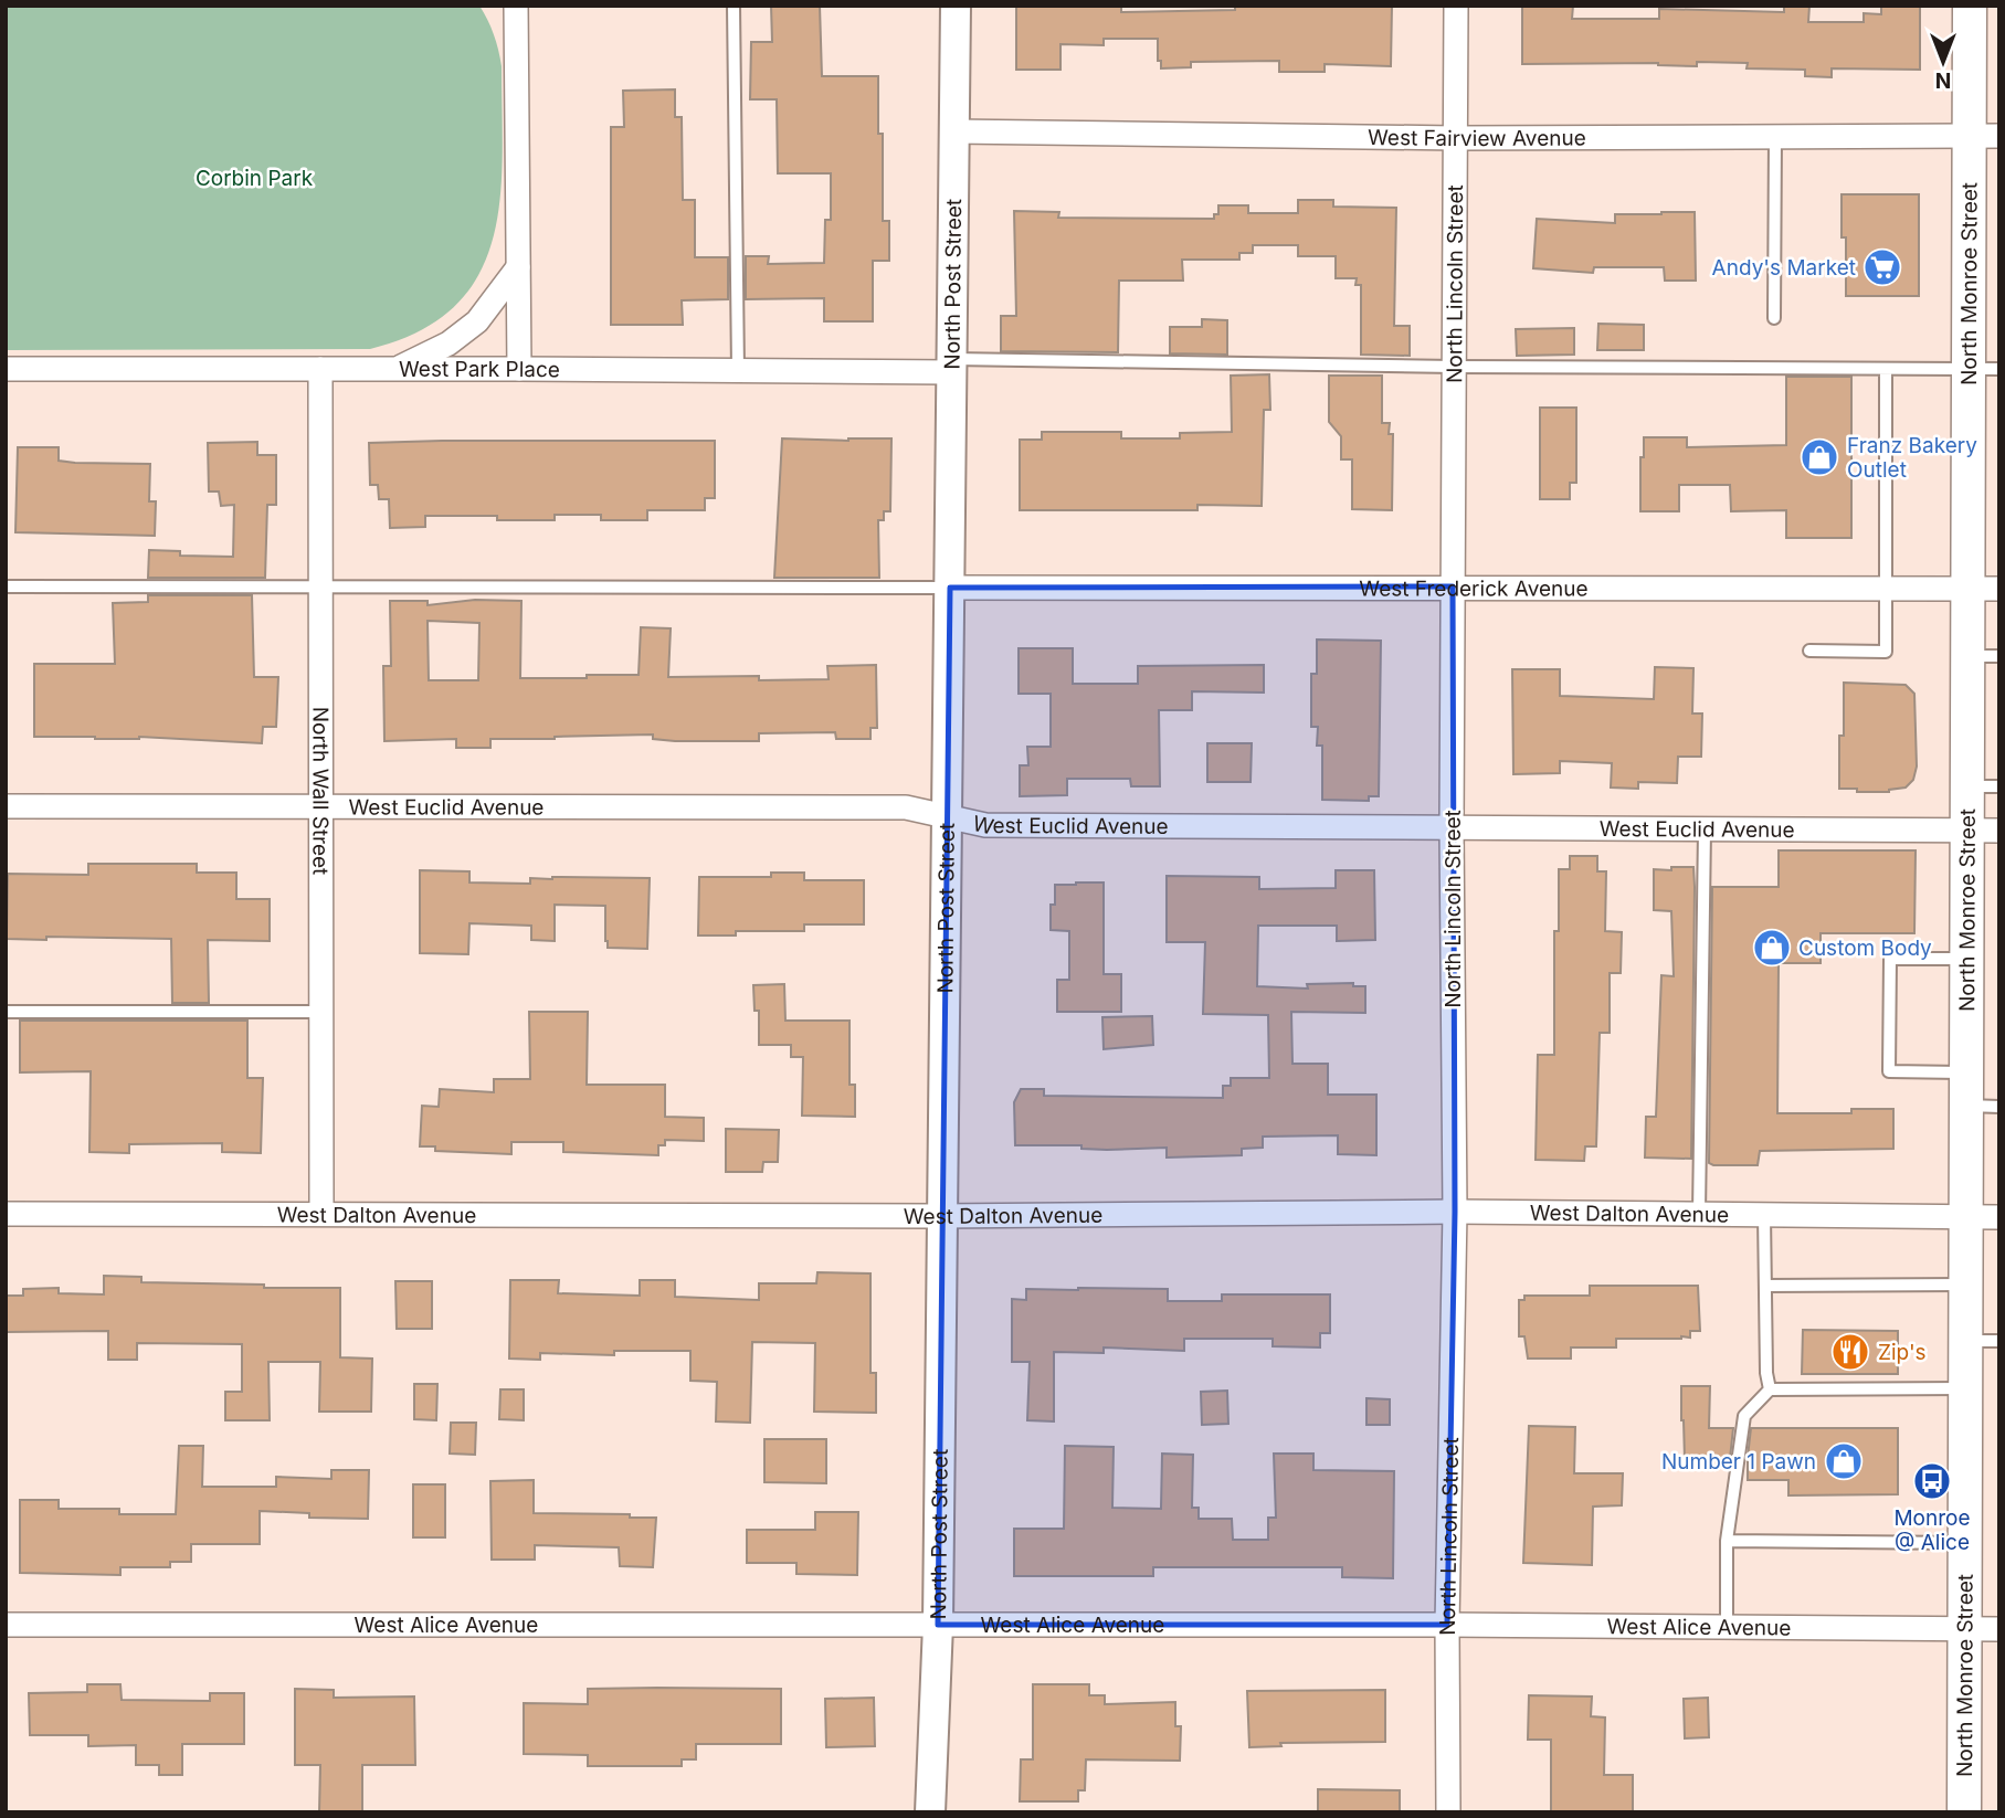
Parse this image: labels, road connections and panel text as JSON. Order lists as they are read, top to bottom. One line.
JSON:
{"streets":{"main road":["North Monroe Street"],"street":["West Fairview Avenue","North Post Street","North Lincoln Street","West Park Place","West Frederick Avenue","North Wall Street","West Euclid Avenue","West Dalton Avenue","West Alice Avenue"]},"crossings":[["West Fairview Avenue","North Post Street"],["West Fairview Avenue","North Lincoln Street"],["West Fairview Avenue","North Monroe Street"],["North Post Street","West Park Place"],["North Post Street","West Frederick Avenue"],["North Post Street","West Euclid Avenue"],["North Post Street","West Dalton Avenue"],["North Post Street","West Alice Avenue"],["North Lincoln Street","West Frederick Avenue"],["North Lincoln Street","West Euclid Avenue"],["North Lincoln Street","West Dalton Avenue"],["North Lincoln Street","West Alice Avenue"],["North Monroe Street","West Frederick Avenue"],["North Monroe Street","West Euclid Avenue"],["North Monroe Street","West Dalton Avenue"],["North Monroe Street","West Alice Avenue"],["West Park Place","North Wall Street"],["North Wall Street","West Euclid Avenue"],["North Wall Street","West Dalton Avenue"]],"parks":["Corbin Park"],"places":{"supermarket":["Andy's Market"],"shop":["Franz Bakery Outlet","Custom Body","Number 1 Pawn"],"restaurant":["Zip's"],"bus stop":["Monroe @ Alice"]},"north":"bottom"}
